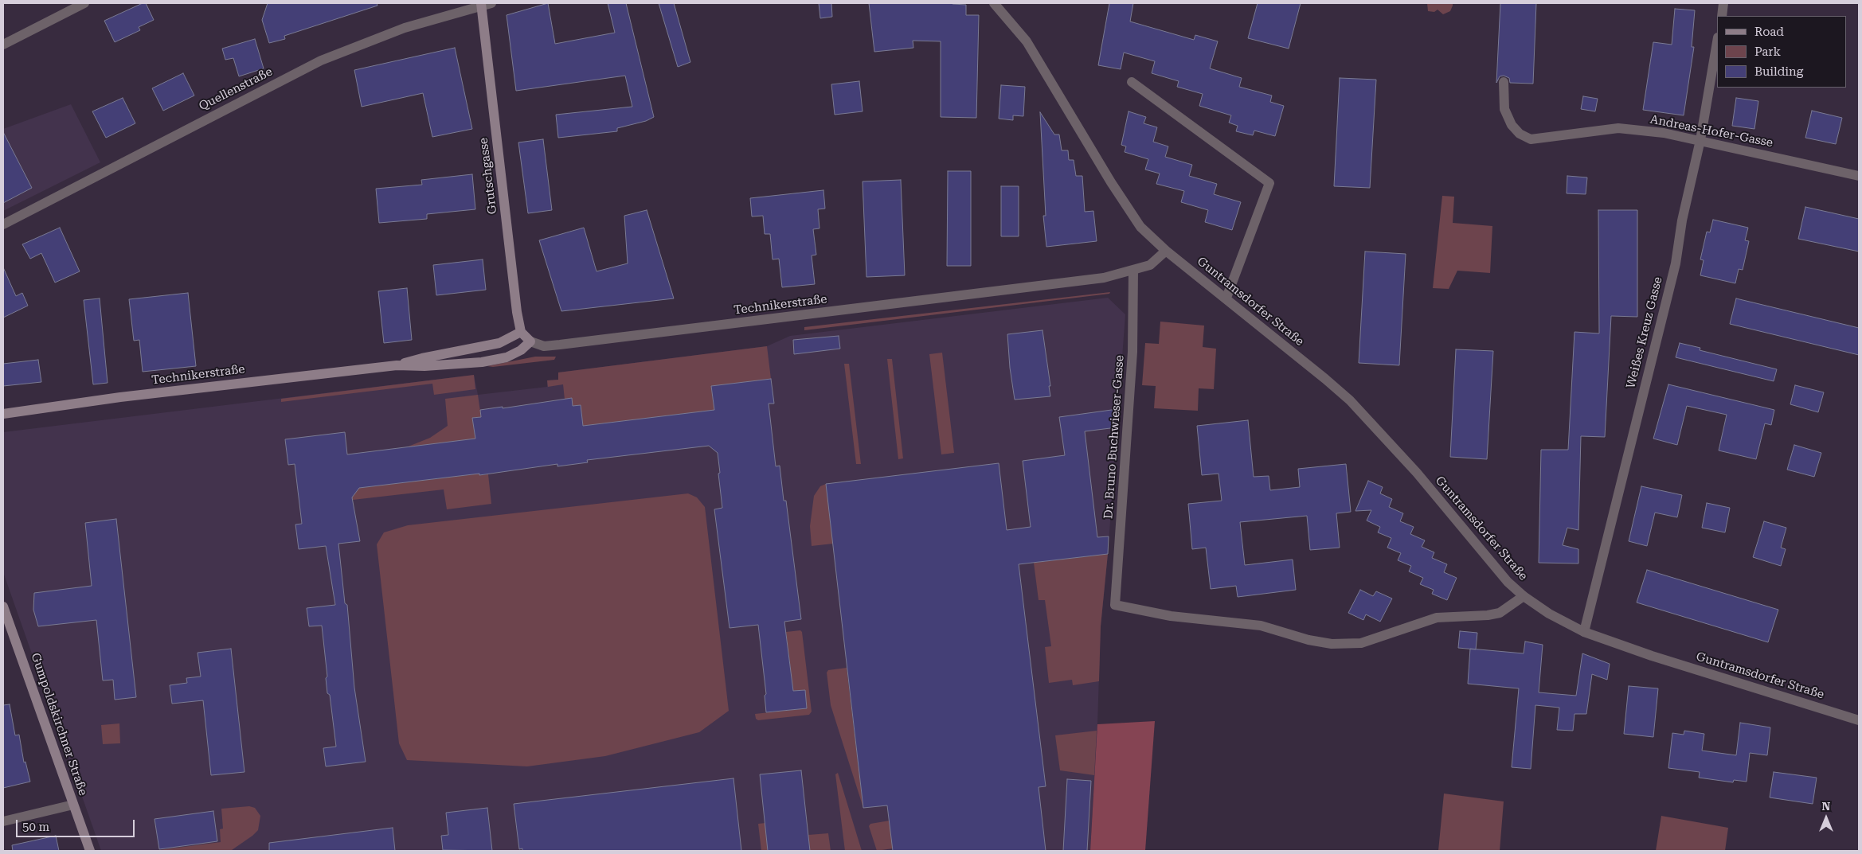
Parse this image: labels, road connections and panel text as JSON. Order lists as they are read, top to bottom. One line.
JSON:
{"streets":{"main road":["Grutschgasse","Technikerstraße","Gumpoldskirchner Straße"],"street":["Quellenstraße","Andreas-Hofer-Gasse","Guntramsdorfer Straße","Weißes Kreuz Gasse","Dr. Bruno Buchwieser-Gasse"]},"crossings":[["Quellenstraße","Grutschgasse"],["Andreas-Hofer-Gasse","Weißes Kreuz Gasse"],["Grutschgasse","Technikerstraße"],["Guntramsdorfer Straße","Technikerstraße"],["Guntramsdorfer Straße","Weißes Kreuz Gasse"],["Guntramsdorfer Straße","Dr. Bruno Buchwieser-Gasse"],["Technikerstraße","Dr. Bruno Buchwieser-Gasse"]],"legend":["Road","Park","Building"],"scale_bar":"50 m","north":"top"}
